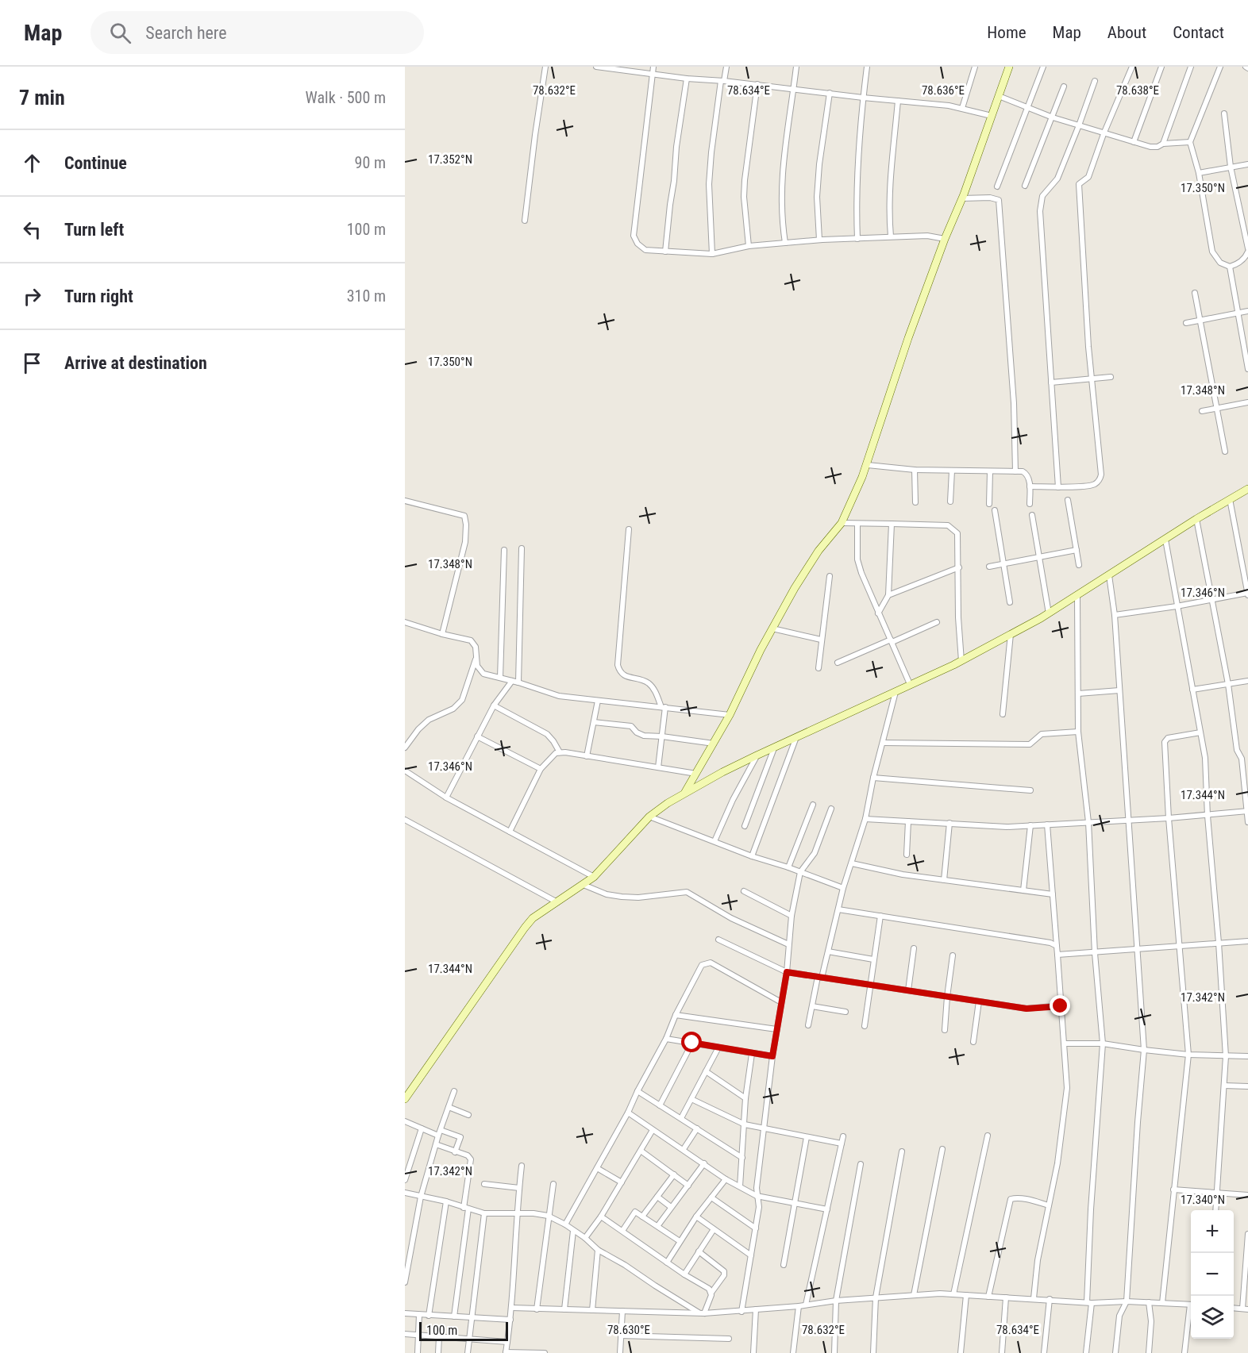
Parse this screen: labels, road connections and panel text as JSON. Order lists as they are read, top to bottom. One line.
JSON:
{"scale_bar":"100 m","page":{"header":"Map","search":"Search here","nav":["Home","Map","About","Contact"],"heading":["7 min","Walk · 500 m"],"list":[["Continue","90 m"],["Turn left","100 m"],["Turn right","310 m"],"Arrive at destination"],"map_buttons":["+","−"],"scale":"100 m"},"coordinates":["78.632°E","78.634°E","78.636°E","78.638°E","17.352°N","17.350°N","17.348°N","17.346°N","17.344°N","17.342°N","17.340°N","78.630°E"]}
